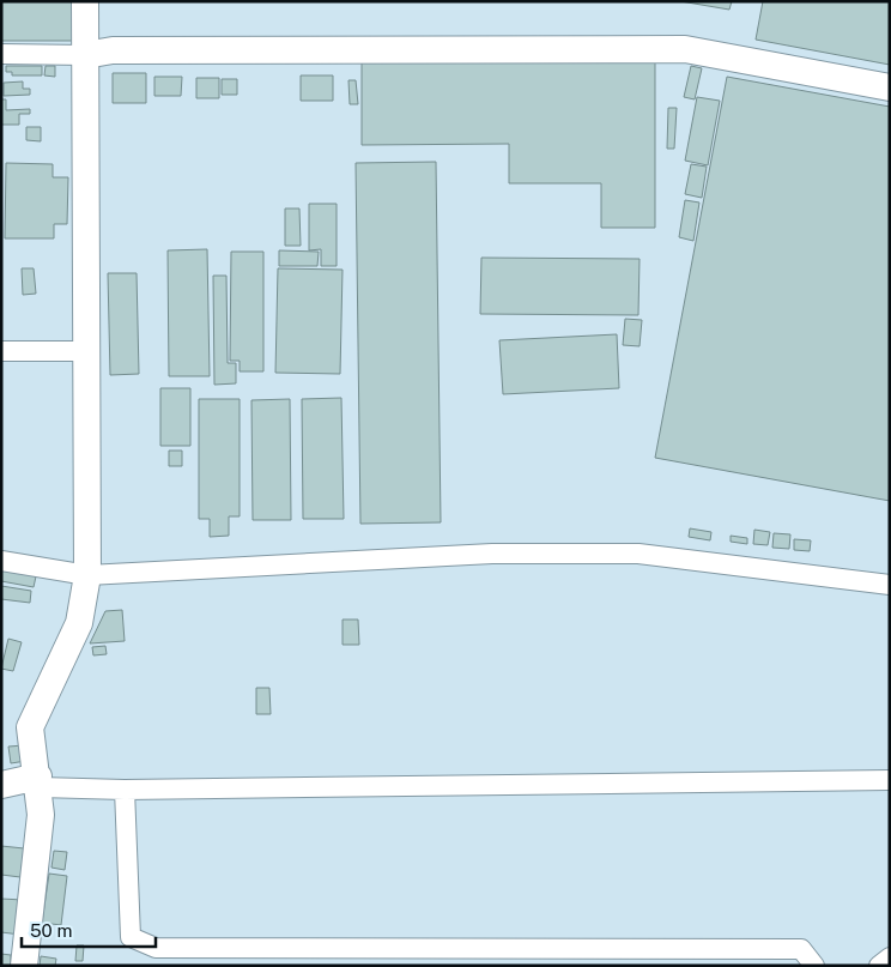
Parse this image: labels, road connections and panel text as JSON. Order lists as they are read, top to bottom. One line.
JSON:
{"scale_bar":"50 m"}
